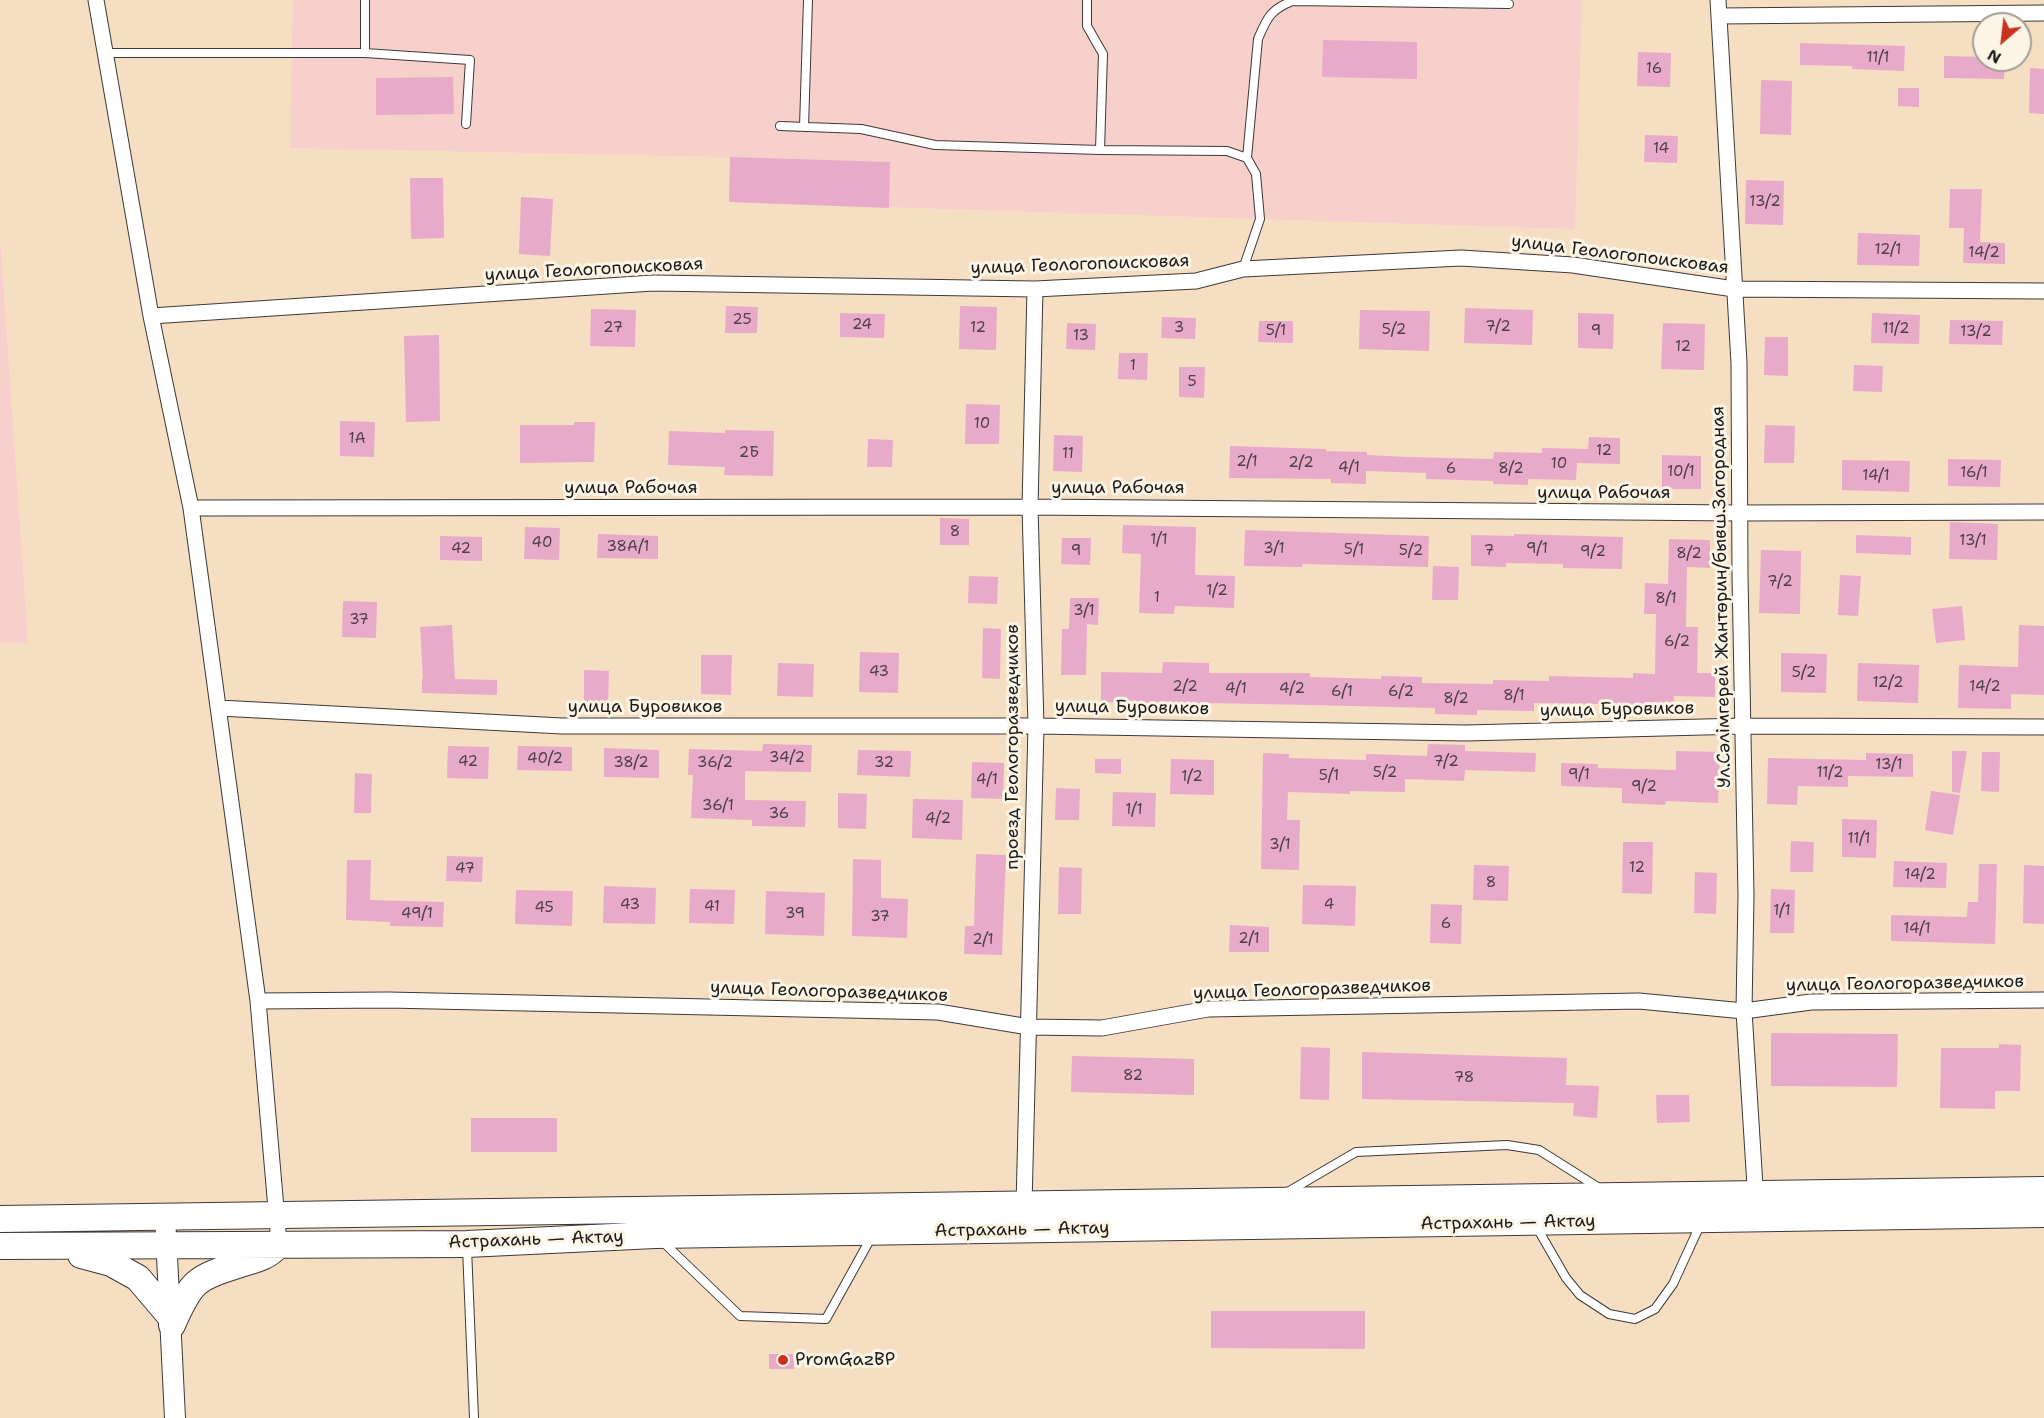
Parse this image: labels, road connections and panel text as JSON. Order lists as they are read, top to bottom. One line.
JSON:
{"streets":{"highway":["Астрахань — Актау"],"street":["улица Геологопоисковая","улица Рабочая","Ул.Сәлімгерей Жантөрин/бывш.Загородная","улица Буровиков","проезд Геологоразведчиков","улица Геологоразведчиков"]},"crossings":[["улица Геологопоисковая","Ул.Сәлімгерей Жантөрин/бывш.Загородная"],["улица Геологопоисковая","проезд Геологоразведчиков"],["улица Рабочая","Ул.Сәлімгерей Жантөрин/бывш.Загородная"],["улица Рабочая","проезд Геологоразведчиков"],["Ул.Сәлімгерей Жантөрин/бывш.Загородная","улица Буровиков"],["Ул.Сәлімгерей Жантөрин/бывш.Загородная","улица Геологоразведчиков"],["Ул.Сәлімгерей Жантөрин/бывш.Загородная","Астрахань — Актау"],["улица Буровиков","проезд Геологоразведчиков"],["проезд Геологоразведчиков","улица Геологоразведчиков"],["проезд Геологоразведчиков","Астрахань — Актау"]],"places":["PromGazBP"],"house_numbers":["11/1","16","14","13/2","12/1","14/2","25","24","7/2","27","12","3","11/2","5/2","5/1","9","13/2","13","12","1","5","10","1А","12","2Б","11","2/1","2/2","10","4/1","6","8/2","10/1","16/1","14/1","8","1/1","13/1","40","38А/1","42","3/1","9/1","5/1","9","5/2","7","9/2","8/2","7/2","1/2","1","8/1","3/1","37","6/2","43","5/2","12/2","2/2","14/2","4/1","4/2","6/1","6/2","8/1","8/2","34/2","40/2","42","7/2","38/2","36/2","32","13/1","5/2","11/2","9/1","5/1","1/2","4/1","9/2","36/1","1/1","36","4/2","11/1","3/1","12","47","14/2","8","43","4","41","45","1/1","49/1","39","37","6","14/1","2/1","2/1","82","78"],"north":"bottom left"}
